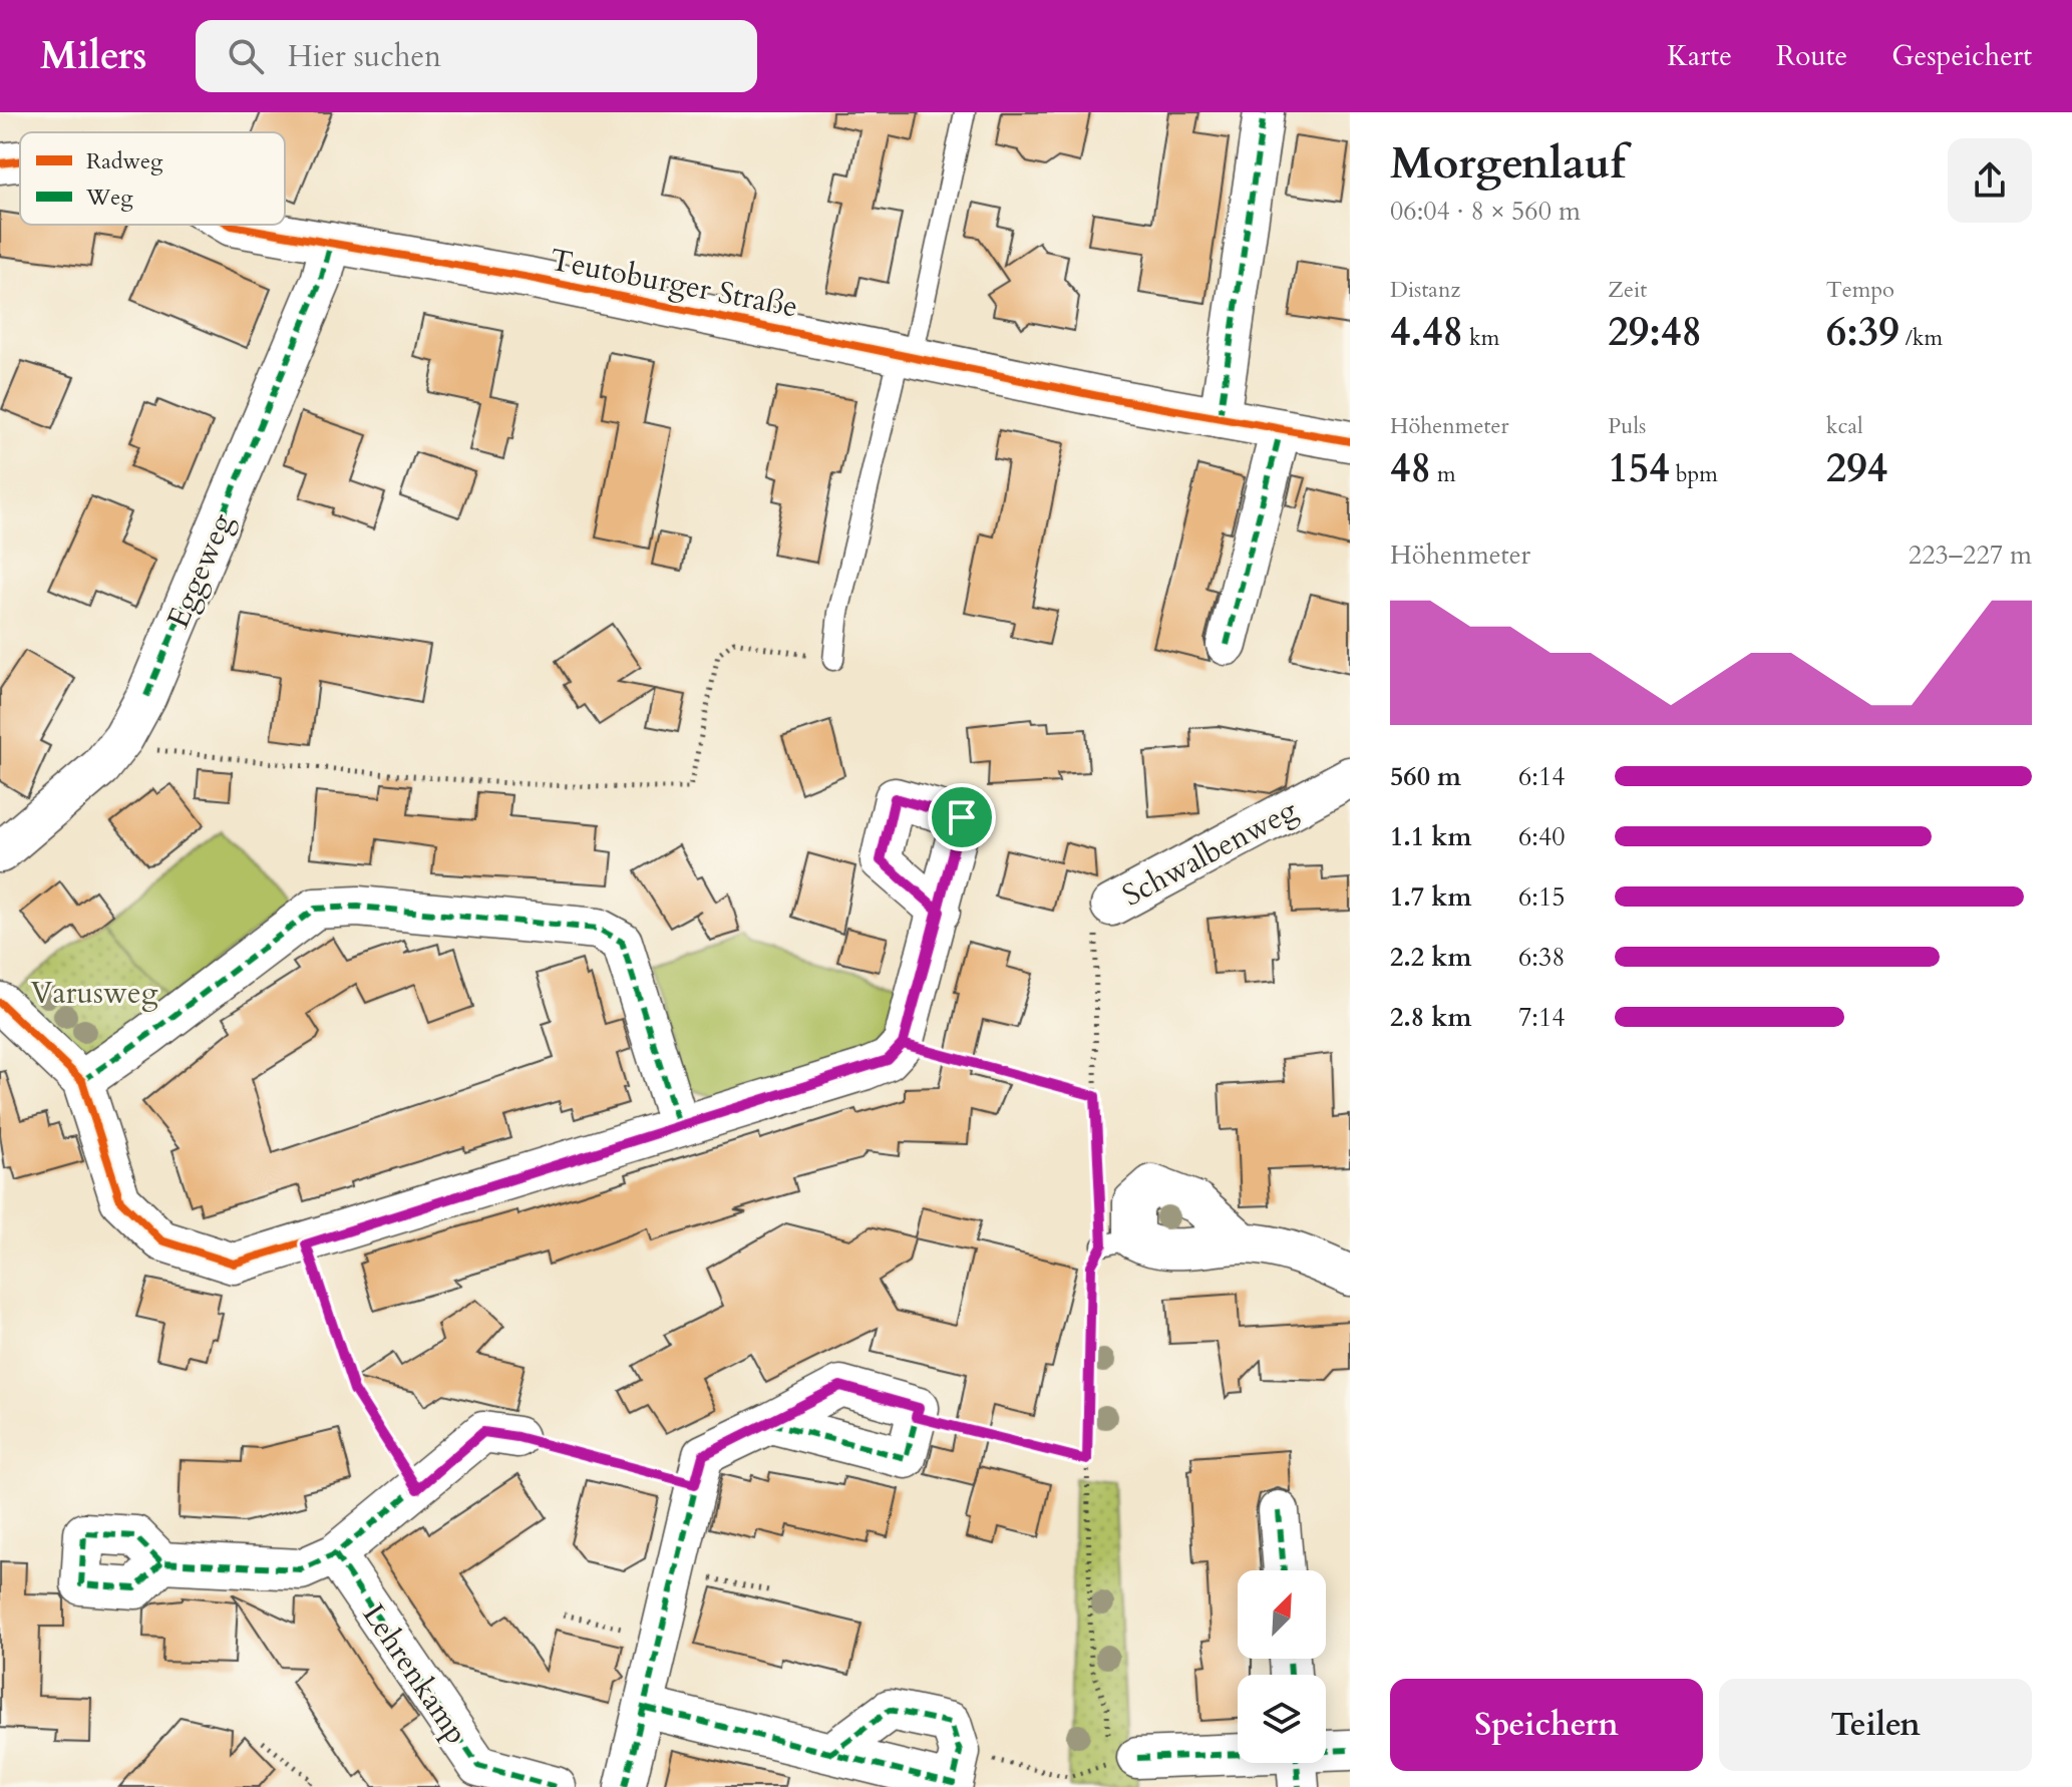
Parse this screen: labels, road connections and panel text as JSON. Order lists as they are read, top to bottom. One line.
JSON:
{"streets":{"street":["Teutoburger Straße","Eggeweg","Schwalbenweg","Lehrenkamp"]},"crossings":[["Teutoburger Straße","Eggeweg"]],"parks":["Varusweg"],"legend":["Radweg","Weg"],"north":"top right","page":{"header":"Milers","search":"Hier suchen","nav":["Karte","Route","Gespeichert"],"heading":["Morgenlauf","06:04 · 8 × 560 m"],"stats":[["Distanz","4.48 km"],["Zeit","29:48"],["Tempo","6:39 /km"],["Höhenmeter","48 m"],["Puls","154 bpm"],["kcal","294"]],"chart":["Höhenmeter","223–227 m"],"list":[{"name":"560 m","note":"6:14"},{"name":"1.1 km","note":"6:40"},{"name":"1.7 km","note":"6:15"},{"name":"2.2 km","note":"6:38"},{"name":"2.8 km","note":"7:14"}],"buttons":["Speichern","Teilen"]}}
